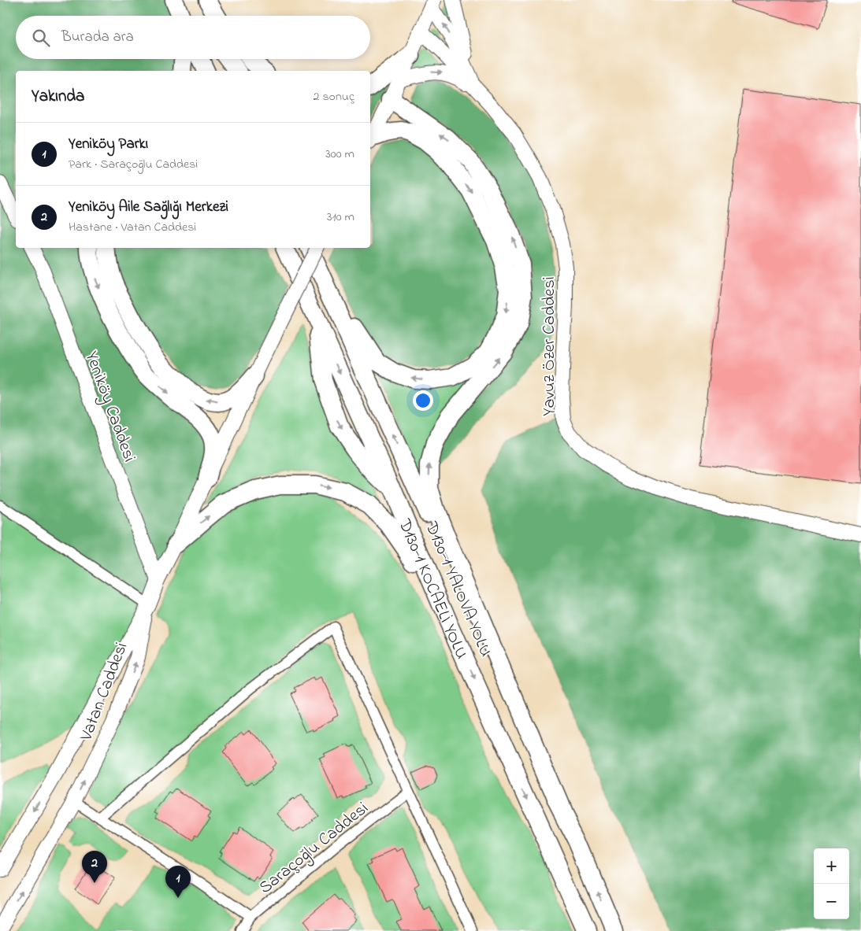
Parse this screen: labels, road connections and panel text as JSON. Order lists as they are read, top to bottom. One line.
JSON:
{"streets":{"highway":["D130-1 KOCAELİ YOLU","D130-1 YALOVA YOLU"],"street":["Yavuz Özer Caddesi","Yeniköy Caddesi","Vatan Caddesi","Saraçoğlu Caddesi"]},"one_way":["D130-1 KOCAELİ YOLU","D130-1 YALOVA YOLU"],"page":{"search":"Burada ara","heading":["Yakında","2 sonuç"],"list":[{"mark":"1","name":"Yeniköy Parkı","note":"Park · Saraçoğlu Caddesi","value":"300 m"},{"mark":"2","name":"Yeniköy Aile Sağlığı Merkezi","note":"Hastane · Vatan Caddesi","value":"310 m"}],"map_buttons":["+","−"],"pins":["2","1"]}}
